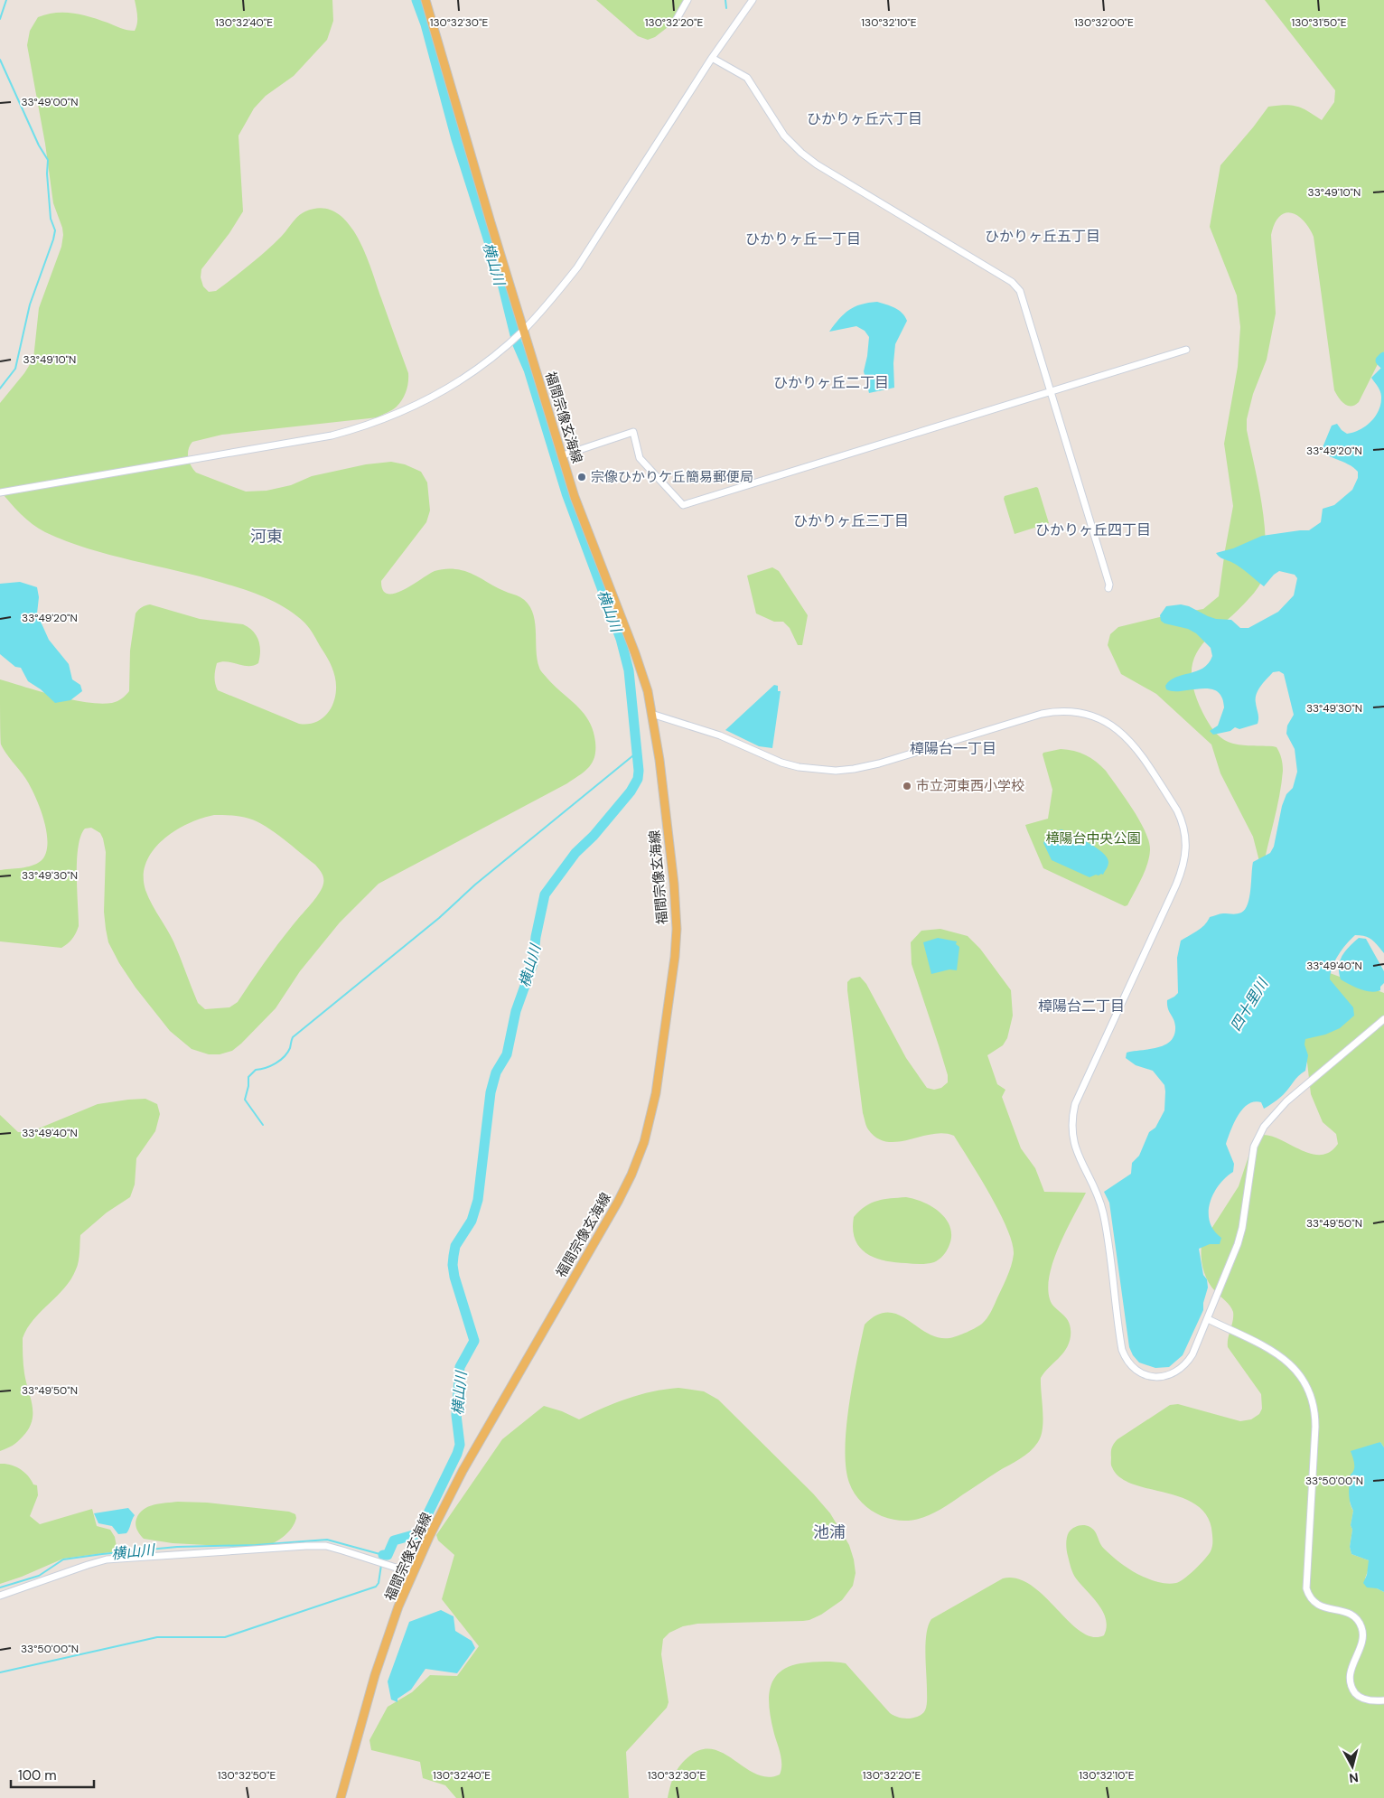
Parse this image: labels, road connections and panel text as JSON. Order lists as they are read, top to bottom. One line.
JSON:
{"streets":{"main road":["福間宗像玄海線"]},"districts":["ひかりヶ丘六丁目","ひかりヶ丘五丁目","ひかりヶ丘一丁目","ひかりヶ丘二丁目","ひかりヶ丘三丁目","ひかりヶ丘四丁目","河東","樟陽台一丁目","樟陽台二丁目","池浦"],"water":["横山川","四十里川"],"parks":["樟陽台中央公園"],"places":["宗像ひかりケ丘簡易郵便局","市立河東西小学校"],"scale_bar":"100 m","north":"bottom","coordinates":["130°32'40\"E","130°32'30\"E","130°32'20\"E","130°32'10\"E","130°32'00\"E","130°31'50\"E","33°49'00\"N","33°49'10\"N","33°49'20\"N","33°49'30\"N","33°49'40\"N","33°49'50\"N","33°50'00\"N","130°32'50\"E"]}
